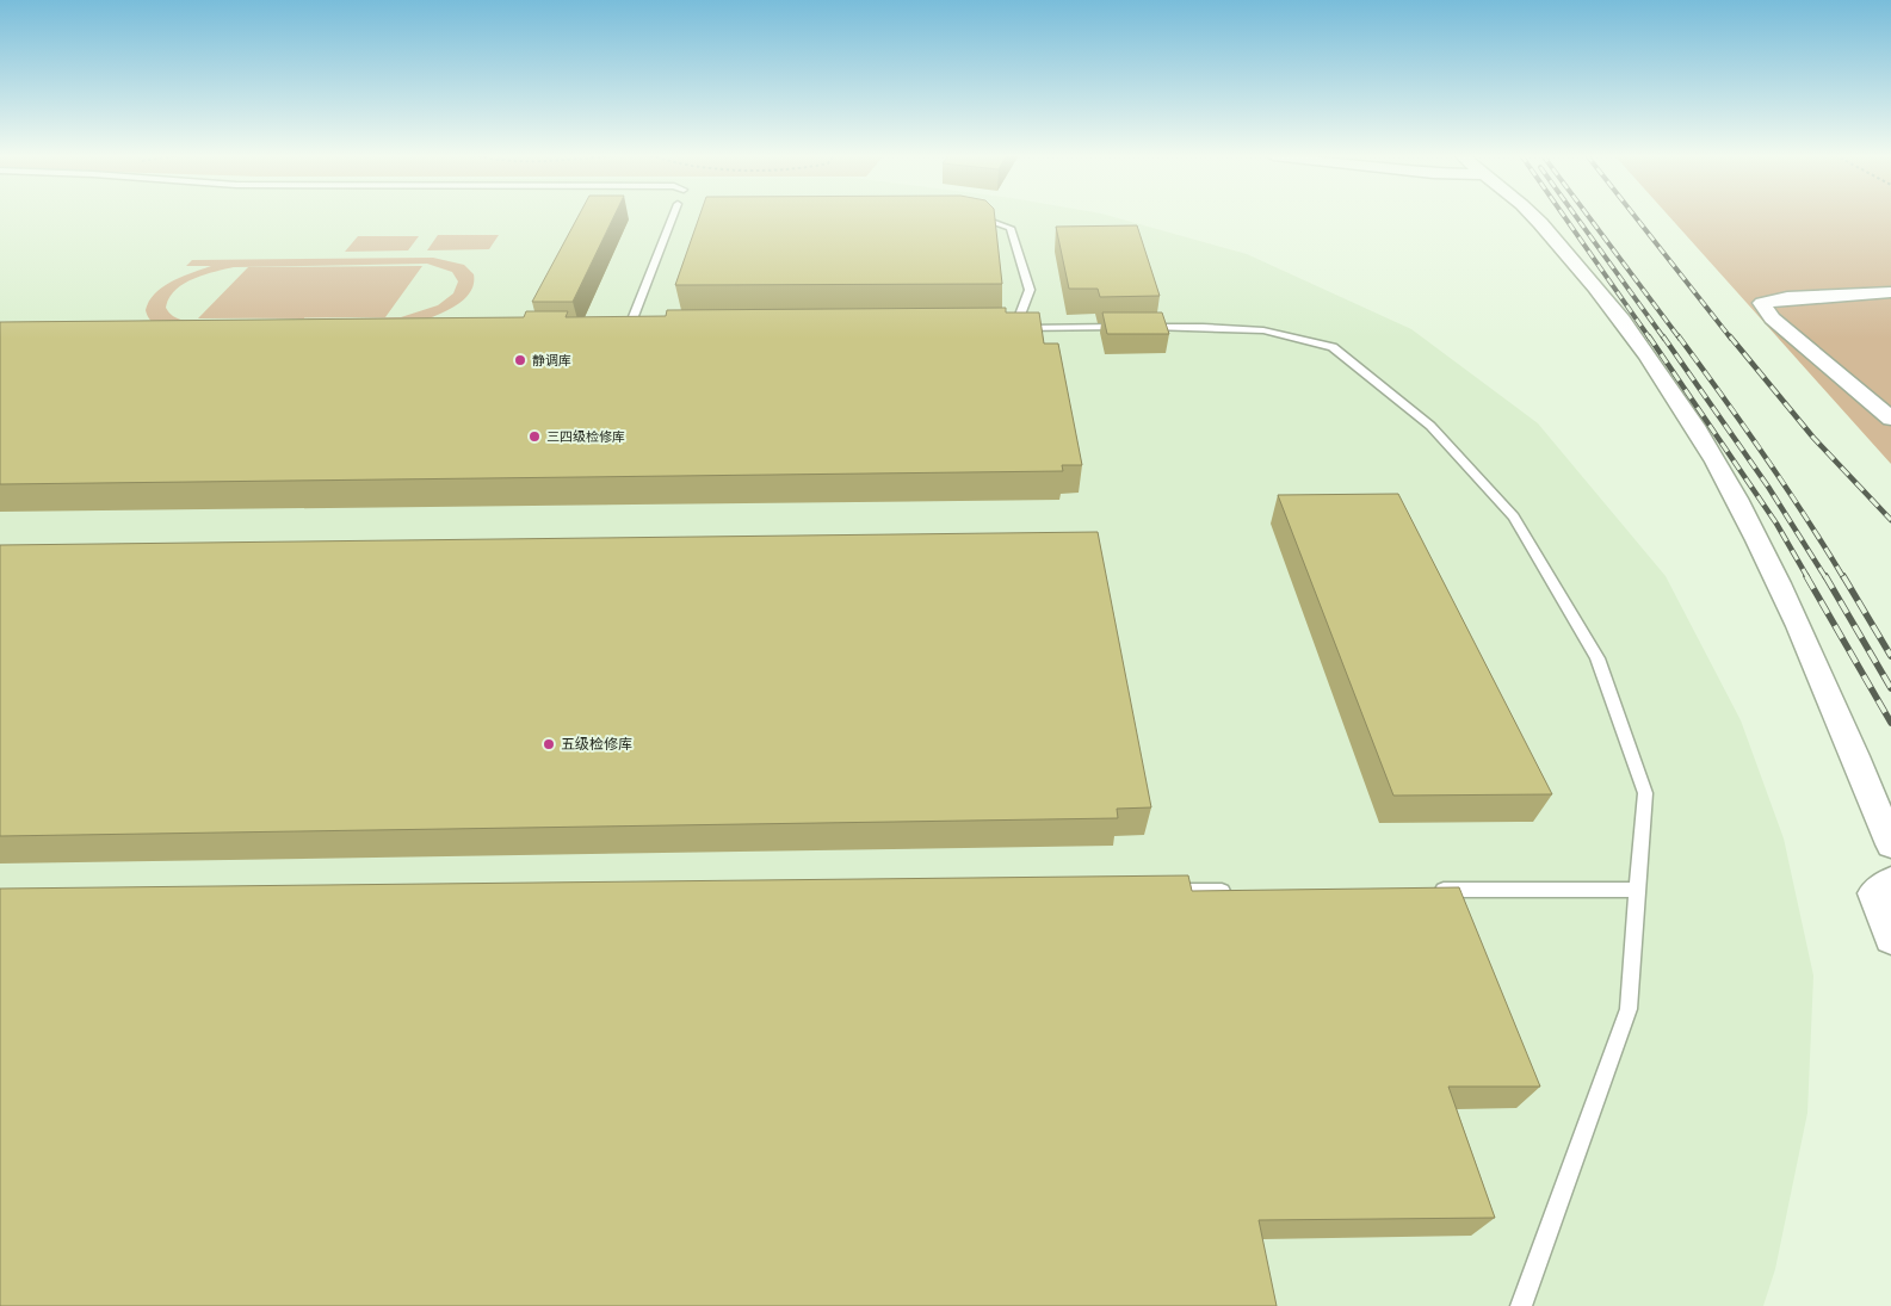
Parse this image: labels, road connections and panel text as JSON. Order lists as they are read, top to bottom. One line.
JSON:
{"places":["静调库","三四级检修库","五级检修库"]}
